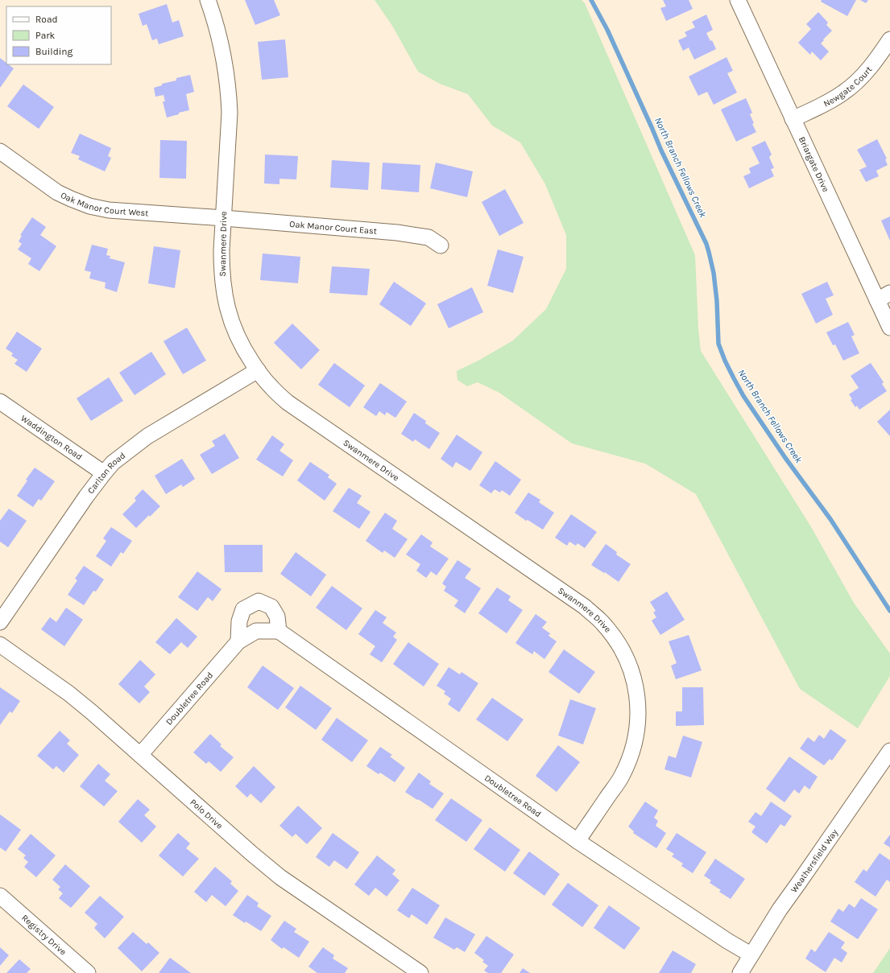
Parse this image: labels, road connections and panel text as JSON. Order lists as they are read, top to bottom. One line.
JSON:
{"streets":{"street":["Newgate Court","Briargate Drive","Oak Manor Court West","Oak Manor Court East","Swanmere Drive","Waddington Road","Carlton Road","Doubletree Road","Polo Drive","Weathersfield Way","Registry Drive"]},"crossings":[["Newgate Court","Briargate Drive"],["Oak Manor Court West","Oak Manor Court East"],["Oak Manor Court West","Swanmere Drive"],["Oak Manor Court East","Swanmere Drive"],["Swanmere Drive","Carlton Road"],["Swanmere Drive","Doubletree Road"],["Waddington Road","Carlton Road"],["Doubletree Road","Polo Drive"],["Doubletree Road","Weathersfield Way"]],"water":["North Branch Fellows Creek"],"legend":["Road","Park","Building"]}
